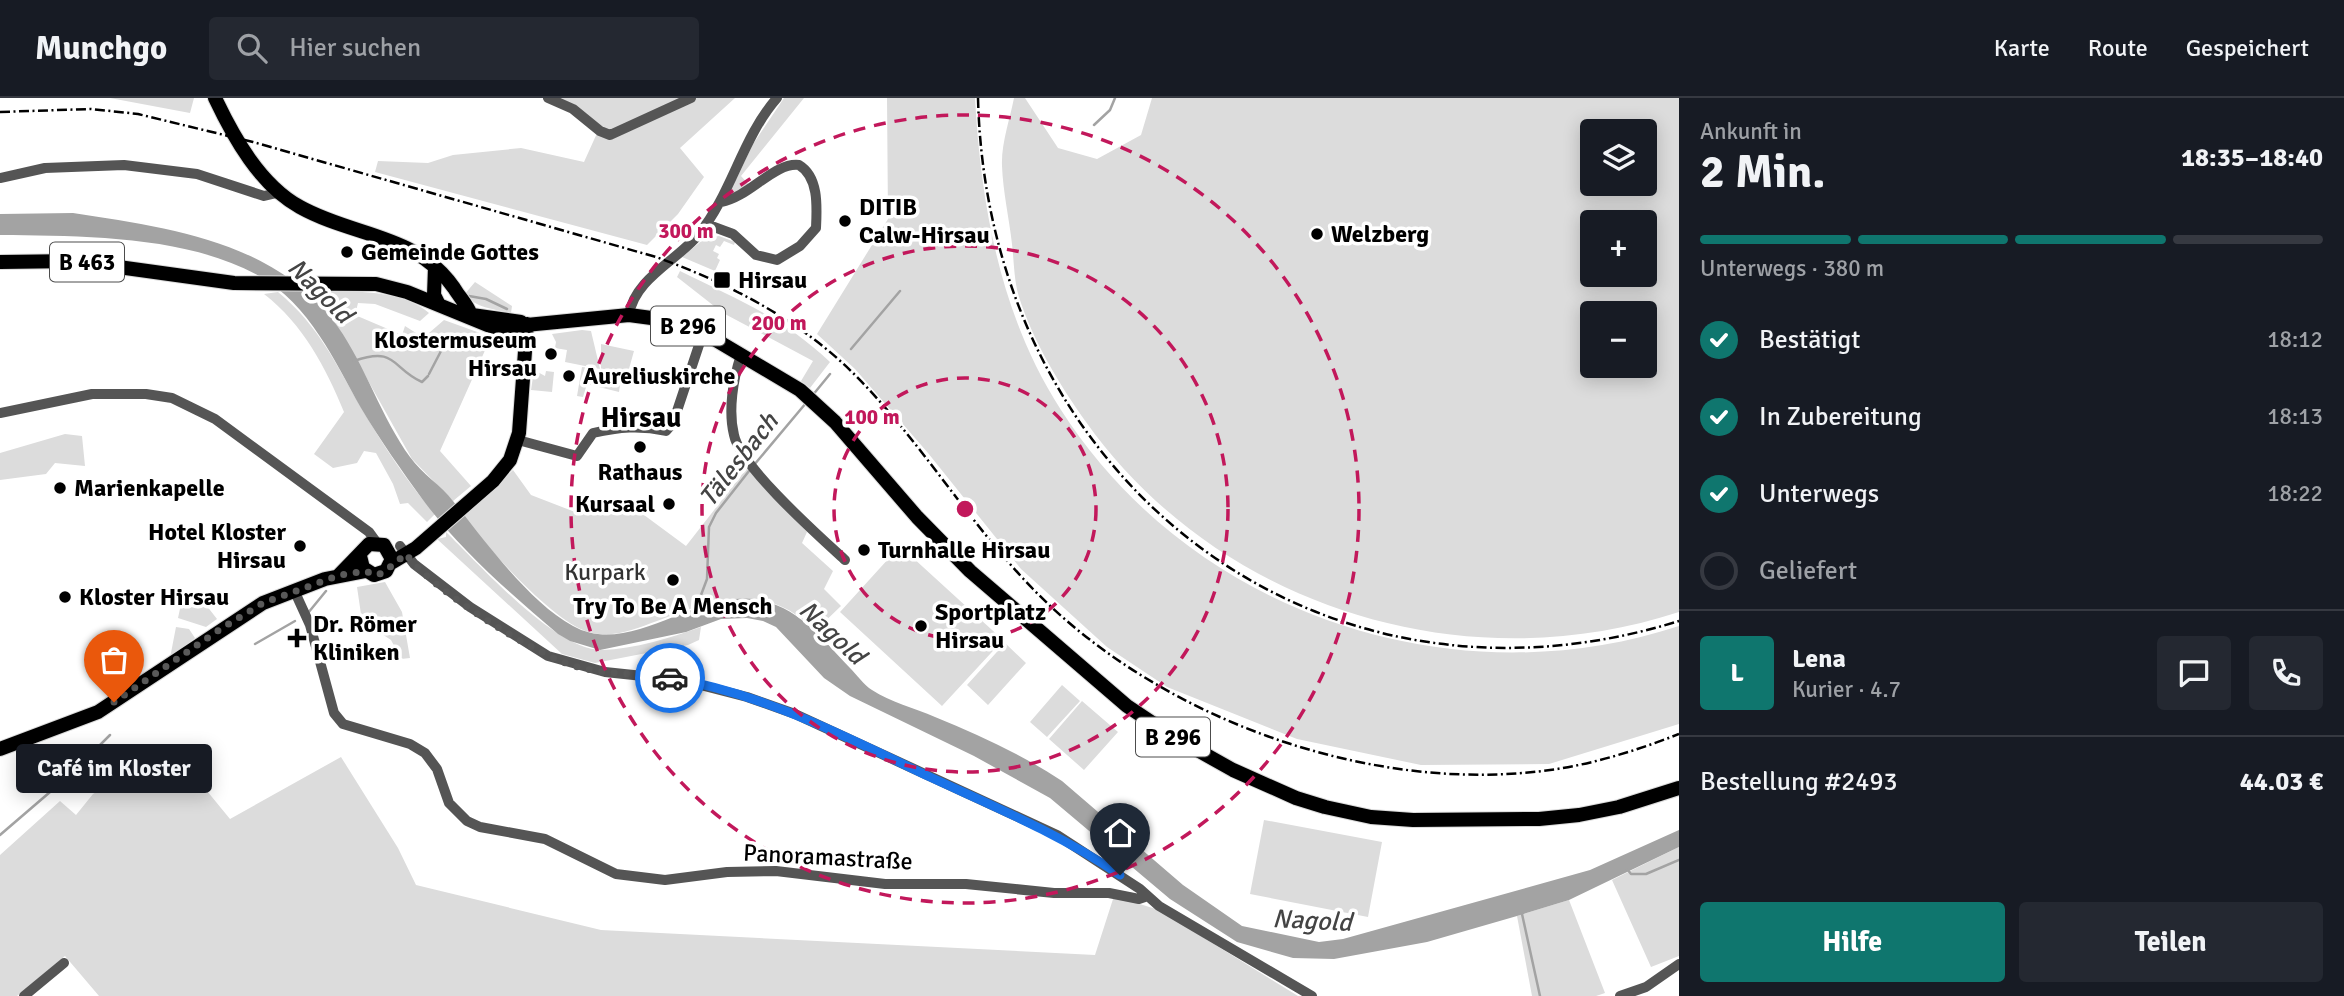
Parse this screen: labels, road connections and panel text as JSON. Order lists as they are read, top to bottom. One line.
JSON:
{"streets":{"main road":["B 463","B 296"],"street":["Panoramastraße"]},"crossings":[["B 463","B 296"]],"districts":["Hirsau"],"water":["Nagold","Tälesbach"],"parks":["Kurpark"],"places":{"other":["DITIB Calw-Hirsau","Welzberg","Gemeinde Gottes","Klostermuseum Hirsau","Aureliuskirche","Rathaus","Marienkapelle","Kursaal","Hotel Kloster Hirsau","Turnhalle Hirsau","Try To Be A Mensch","Kloster Hirsau","Sportplatz Hirsau","Café im Kloster"],"transit":["Hirsau"],"health":["Dr. Römer Kliniken"]},"page":{"header":"Munchgo","search":"Hier suchen","nav":["Karte","Route","Gespeichert"],"heading":["2 Min.","Ankunft in","18:35–18:40"],"panel":["Lena","Kurier · 4.7","Bestellung #2493","44.03 €"],"map_buttons":["+","−"],"bar":"Unterwegs · 380 m","list":[["Bestätigt","18:12"],["In Zubereitung","18:13"],["Unterwegs","18:22"],"Geliefert"],"round":"L","bubble":"Café im Kloster","buttons":["Hilfe","Teilen"]},"rings":["300 m","200 m","100 m"]}
